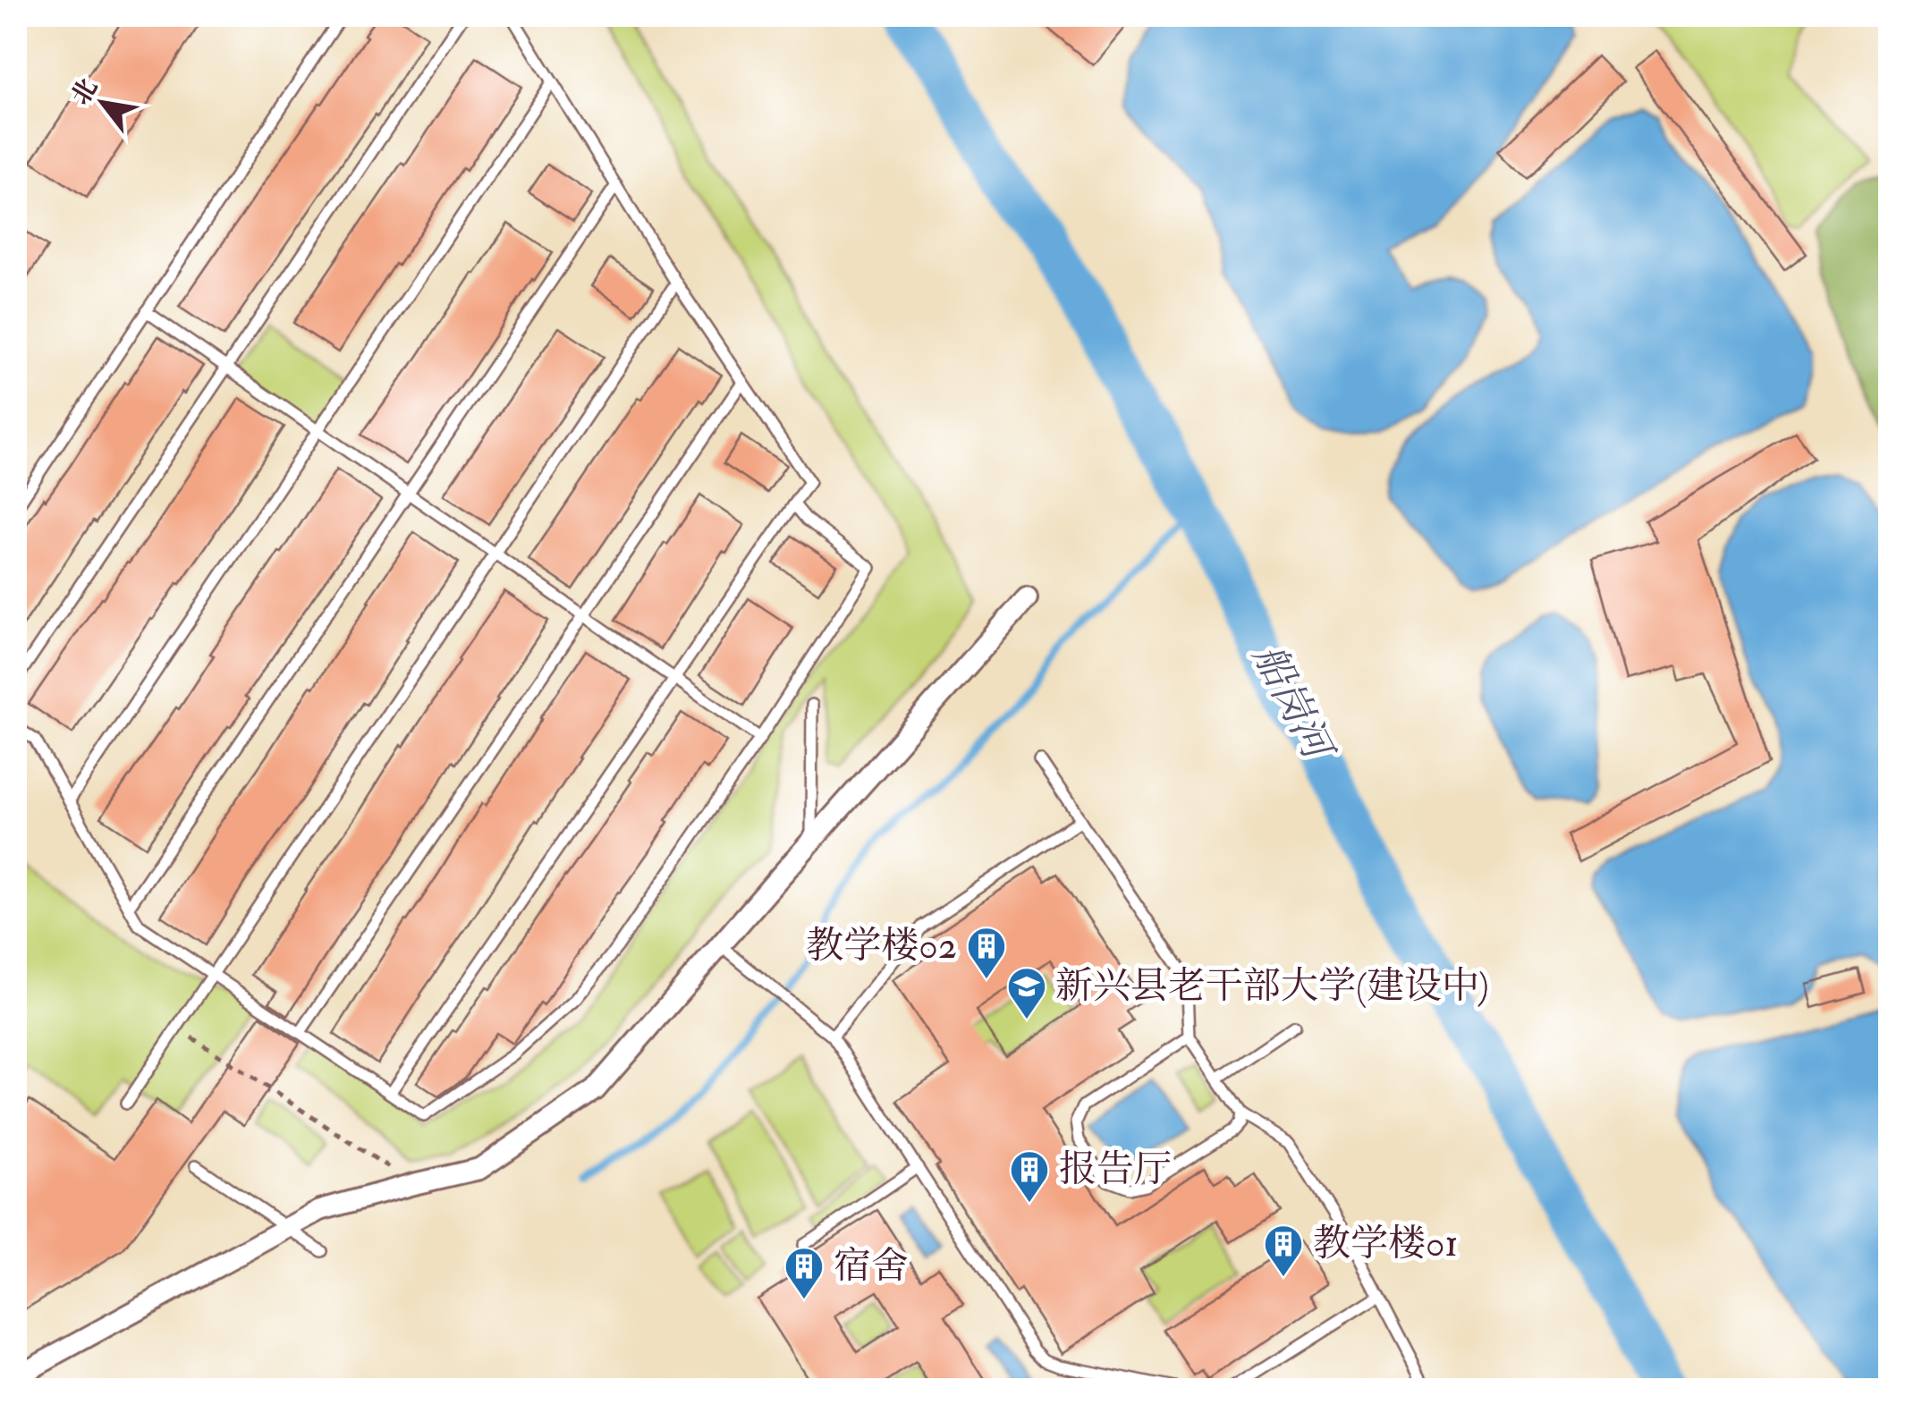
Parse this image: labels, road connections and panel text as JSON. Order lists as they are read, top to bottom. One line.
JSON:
{"water":["船岗河"],"places":{"building":["教学楼02","报告厅","教学楼01","宿舍"],"school or university":["新兴县老干部大学(建设中)"]},"north":"top left"}
